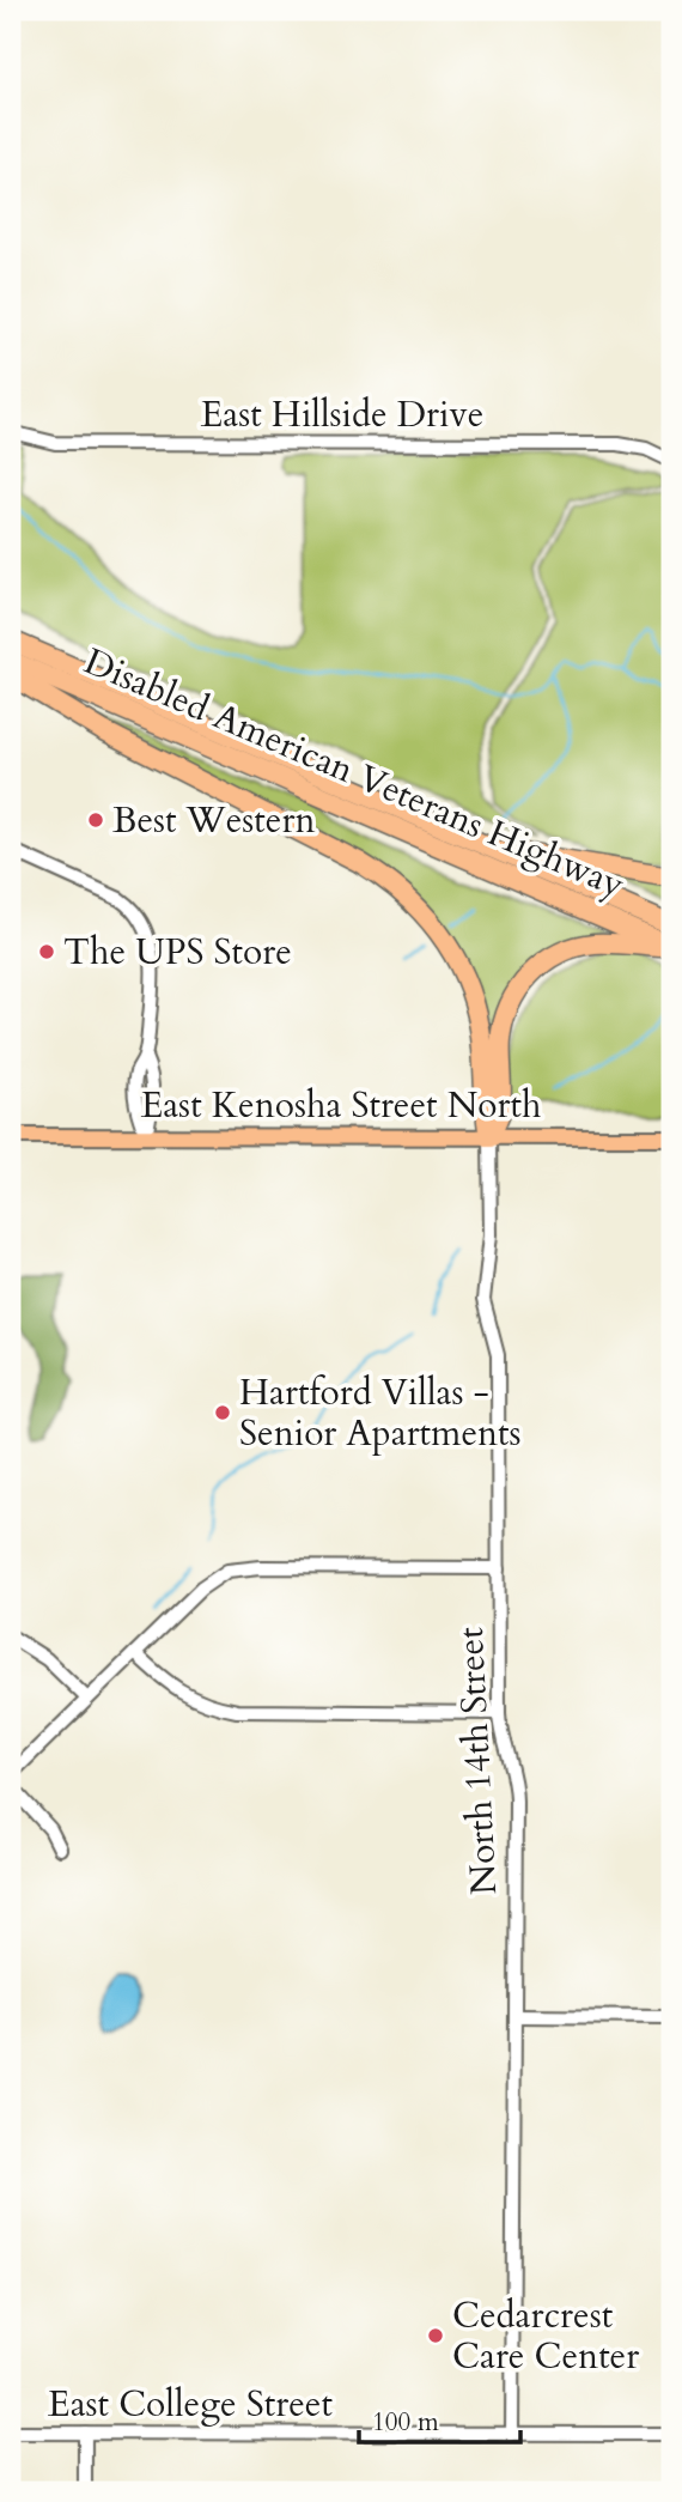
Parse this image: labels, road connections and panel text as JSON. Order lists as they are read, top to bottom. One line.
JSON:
{"streets":{"highway":["Disabled American Veterans Highway"],"main road":["East Kenosha Street North"],"street":["East Hillside Drive","North 14th Street","East College Street"]},"crossings":[["East Kenosha Street North","North 14th Street"],["North 14th Street","East College Street"]],"places":["Best Western","The UPS Store","Hartford Villas - Senior Apartments","Cedarcrest Care Center"],"scale_bar":"100 m"}
